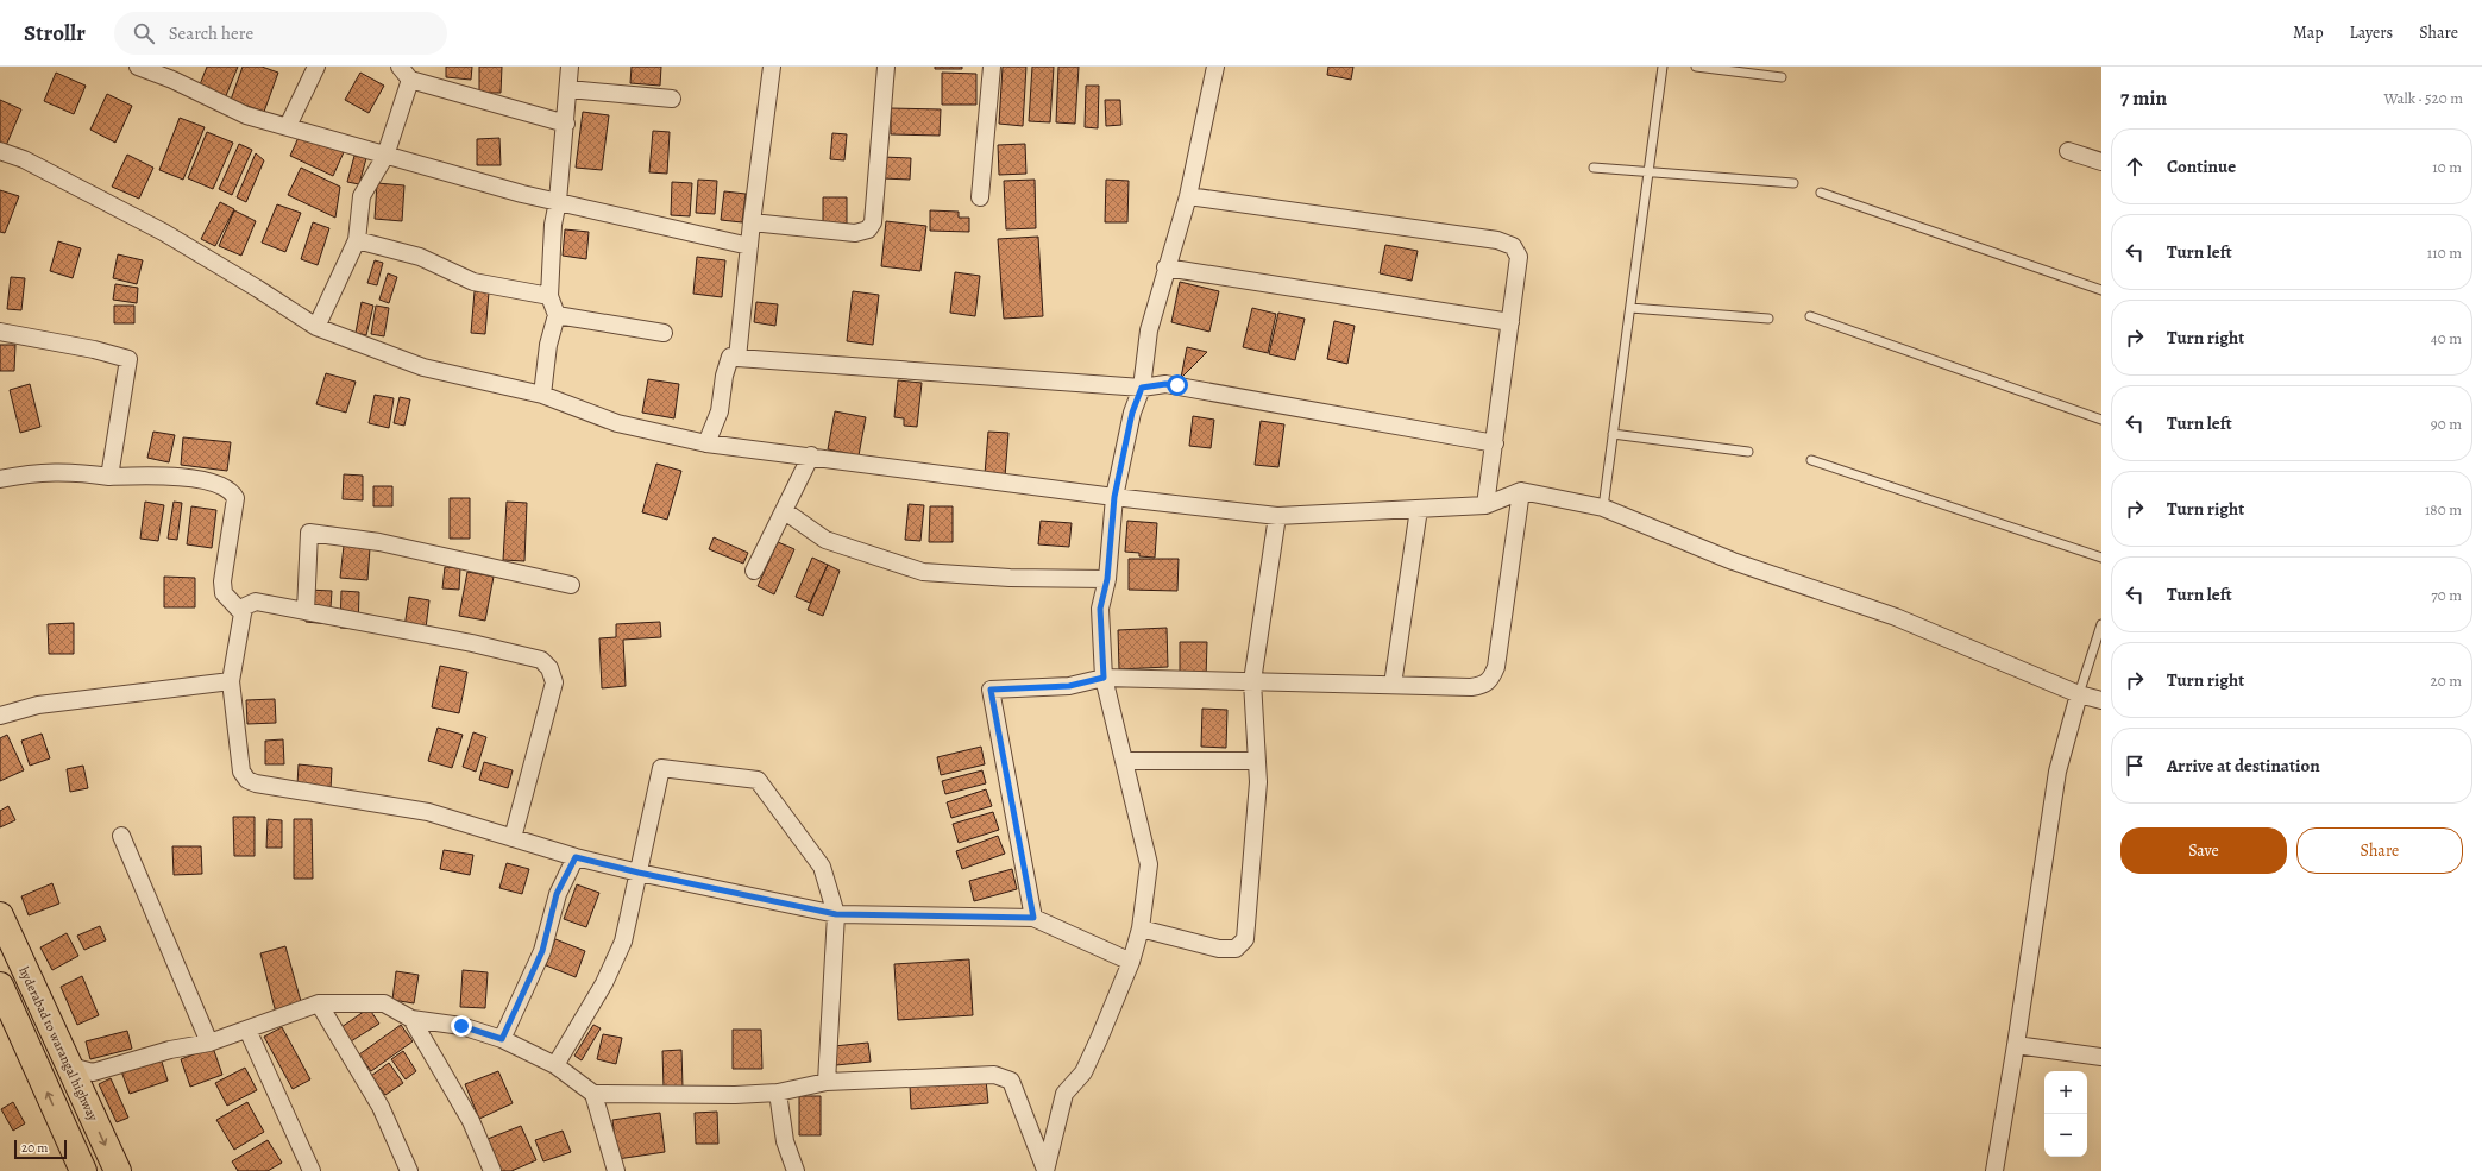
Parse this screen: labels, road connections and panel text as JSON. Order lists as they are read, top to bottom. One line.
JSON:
{"streets":{"main road":["hyderabad to warangal highway"]},"scale_bar":"20 m","page":{"header":"Strollr","search":"Search here","nav":["Map","Layers","Share"],"heading":["7 min","Walk · 520 m"],"list":[["Continue","10 m"],["Turn left","110 m"],["Turn right","40 m"],["Turn left","90 m"],["Turn right","180 m"],["Turn left","70 m"],["Turn right","20 m"],"Arrive at destination"],"buttons":["Save","Share"],"map_buttons":["+","−"],"scale":"20 m"}}
